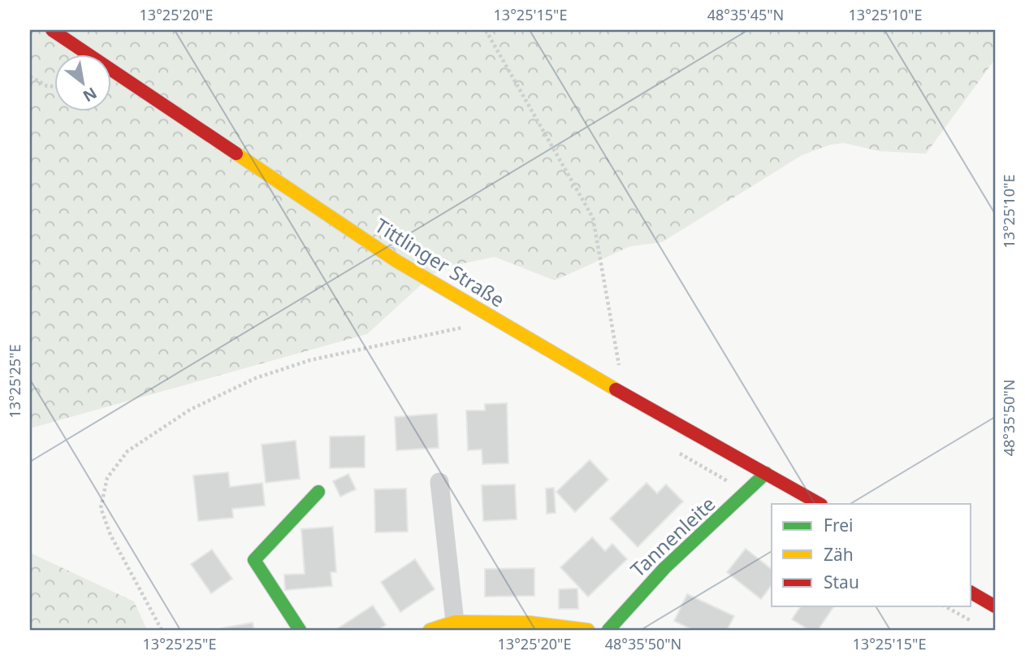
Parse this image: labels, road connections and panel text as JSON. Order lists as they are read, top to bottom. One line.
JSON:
{"streets":{"street":["Tittlinger Straße","Tannenleite"]},"crossings":[["Tittlinger Straße","Tannenleite"]],"legend":["Frei","Zäh","Stau"],"north":"bottom right","coordinates":["13°25'20\"E","13°25'15\"E","48°35'45\"N","13°25'10\"E","13°25'25\"E","48°35'50\"N"]}
